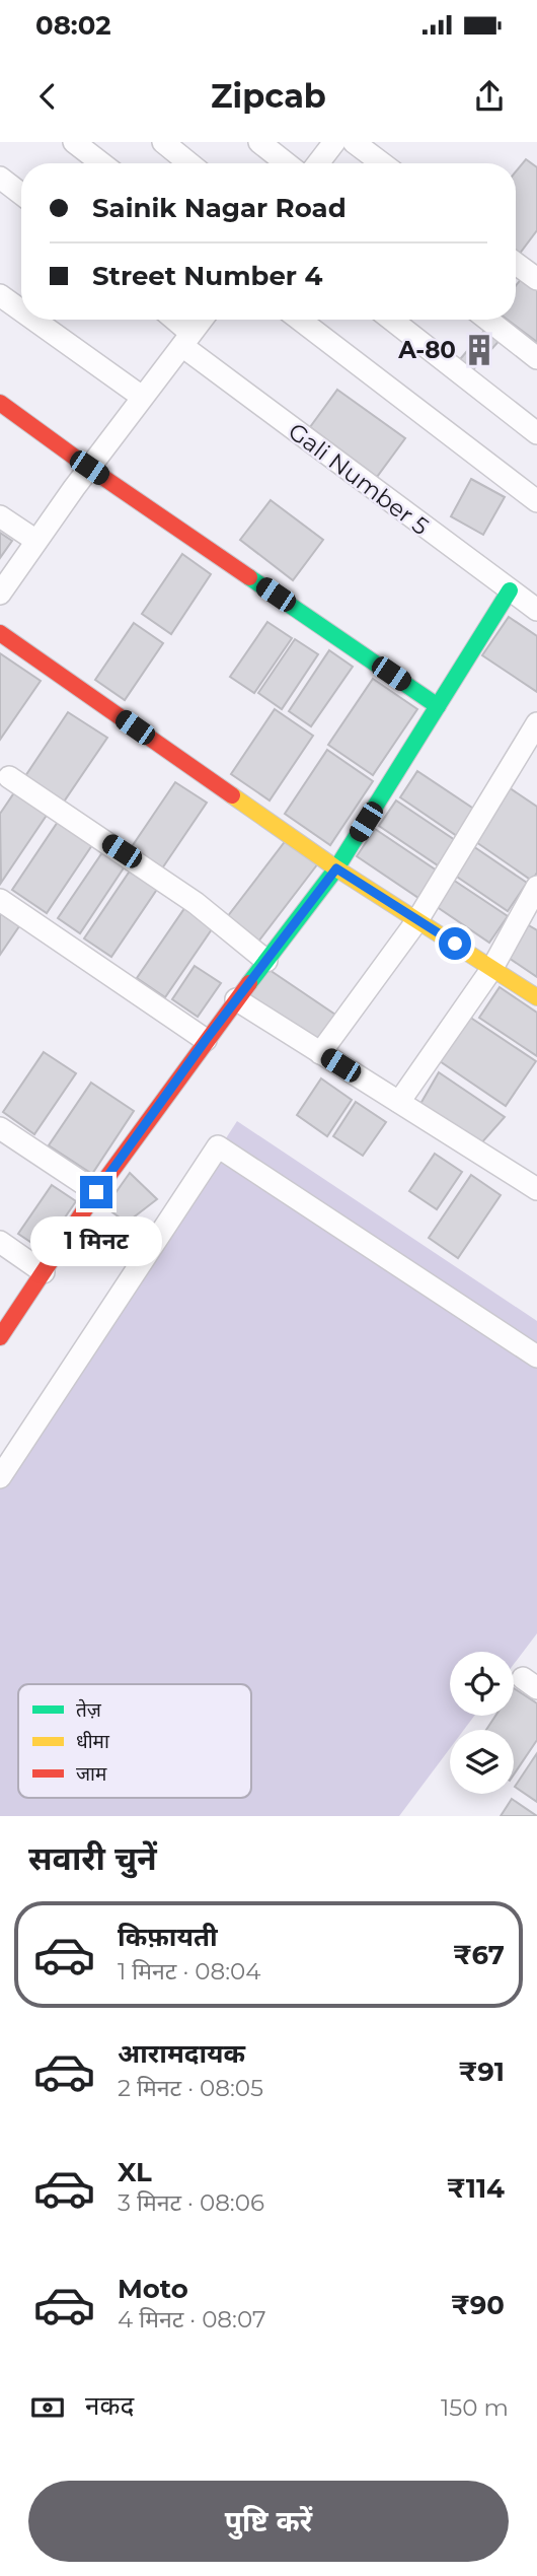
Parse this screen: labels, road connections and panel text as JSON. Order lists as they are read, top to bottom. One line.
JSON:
{"streets":{"street":["Gali Number 5"]},"places":{"building":["A-80"]},"legend":["तेज़","धीमा","जाम"],"page":{"status":"08:02","header":"Zipcab","banner":["Sainik Nagar Road","Street Number 4"],"bubble":"1 मिनट","heading":"सवारी चुनें","list":[{"name":"किफ़ायती","note":"1 मिनट · 08:04","value":"₹67"},{"name":"आरामदायक","note":"2 मिनट · 08:05","value":"₹91"},{"name":"XL","note":"3 मिनट · 08:06","value":"₹114"},{"name":"Moto","note":"4 मिनट · 08:07","value":"₹90"}],"pay":["नकद","150 m"],"buttons":"पुष्टि करें"}}
